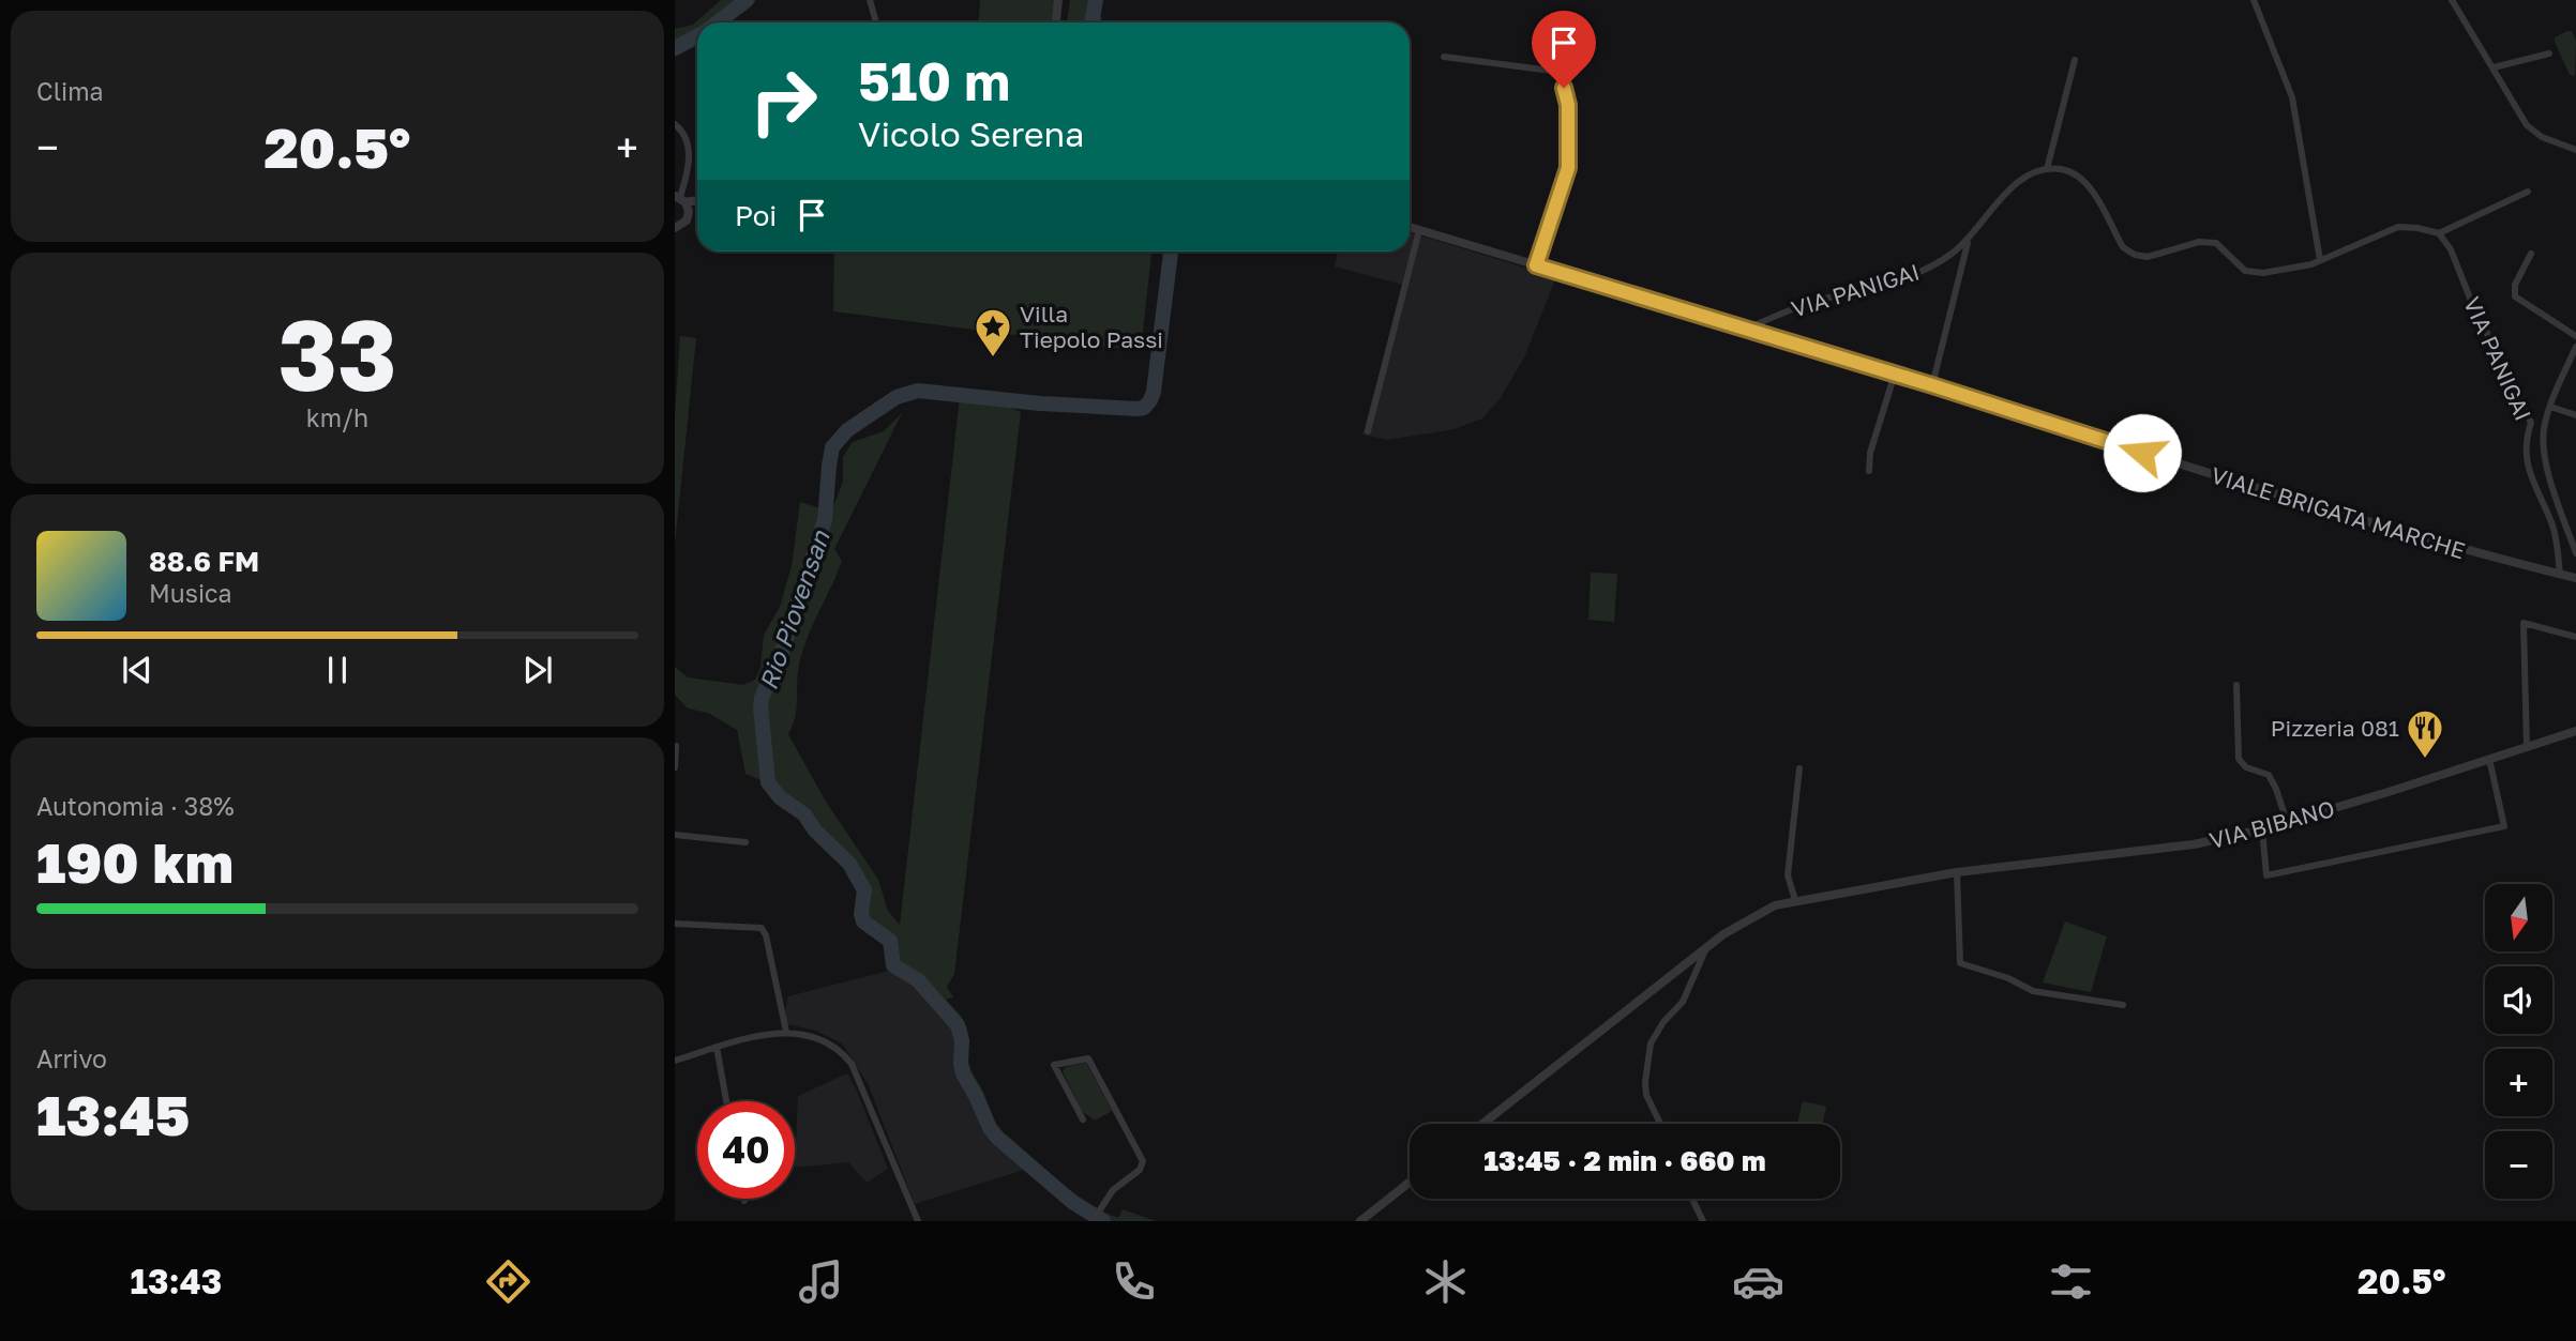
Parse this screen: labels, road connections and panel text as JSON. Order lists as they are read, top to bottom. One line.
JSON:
{"streets":{"street":["VIA PANIGAI","VIALE BRIGATA MARCHE","VIA BIBANO"]},"crossings":[["VIA PANIGAI","VIALE BRIGATA MARCHE"]],"water":["Rio Piovensan"],"places":{"place":["Villa Tiepolo Passi"],"restaurant":["Pizzeria 081"]},"north":"bottom","page":{"tile":["Clima",["33","km/h"],["Autonomia · 38%","190 km"],["Arrivo","13:45"]],"turn":["510 m","Vicolo Serena"],"heat":["−","20.5°","+"],"then":"Poi","song":["88.6 FM","Musica"],"map_buttons":["+","−"],"limit":"40","trip":"13:45 · 2 min · 660 m","tabs":["13:43","20.5°"]}}
